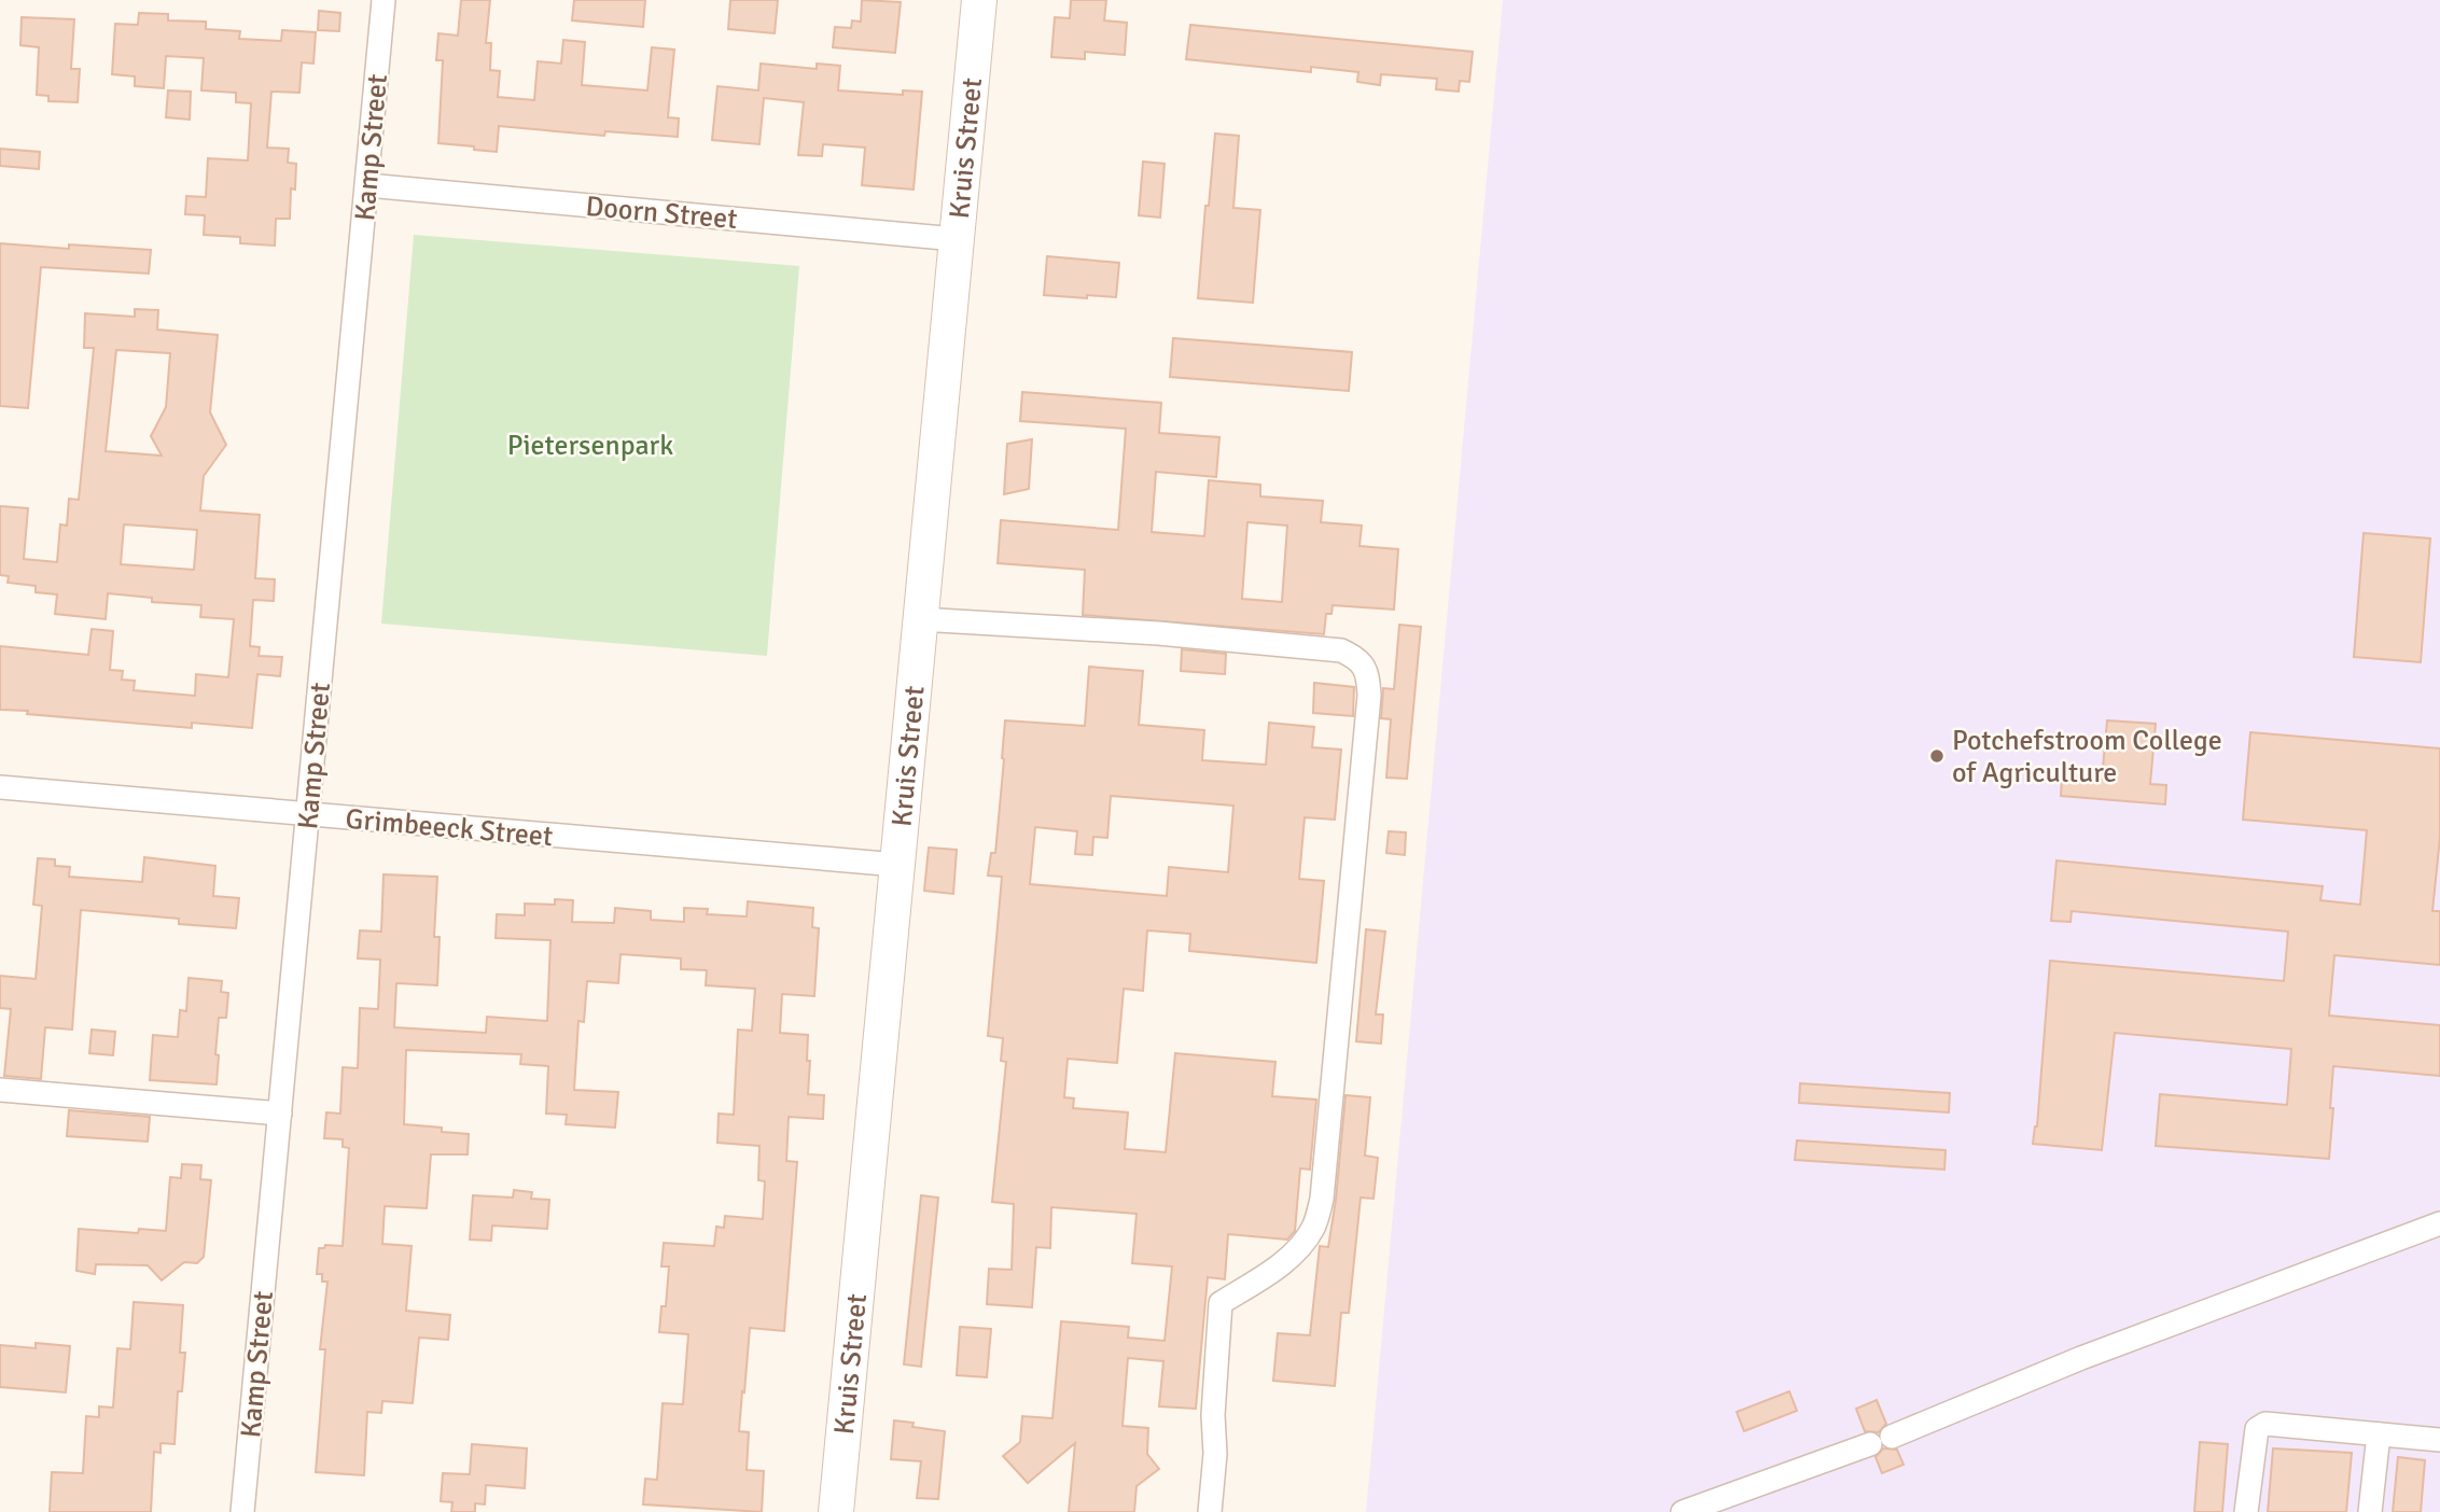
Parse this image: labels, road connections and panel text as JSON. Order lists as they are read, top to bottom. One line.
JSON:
{"streets":{"street":["Kamp Street","Kruis Street","Doorn Street","Grimbeeck Street"]},"crossings":[["Kamp Street","Doorn Street"],["Kamp Street","Grimbeeck Street"],["Kruis Street","Doorn Street"],["Kruis Street","Grimbeeck Street"]],"parks":["Pietersenpark"],"places":["Potchefstroom College of Agriculture"]}
